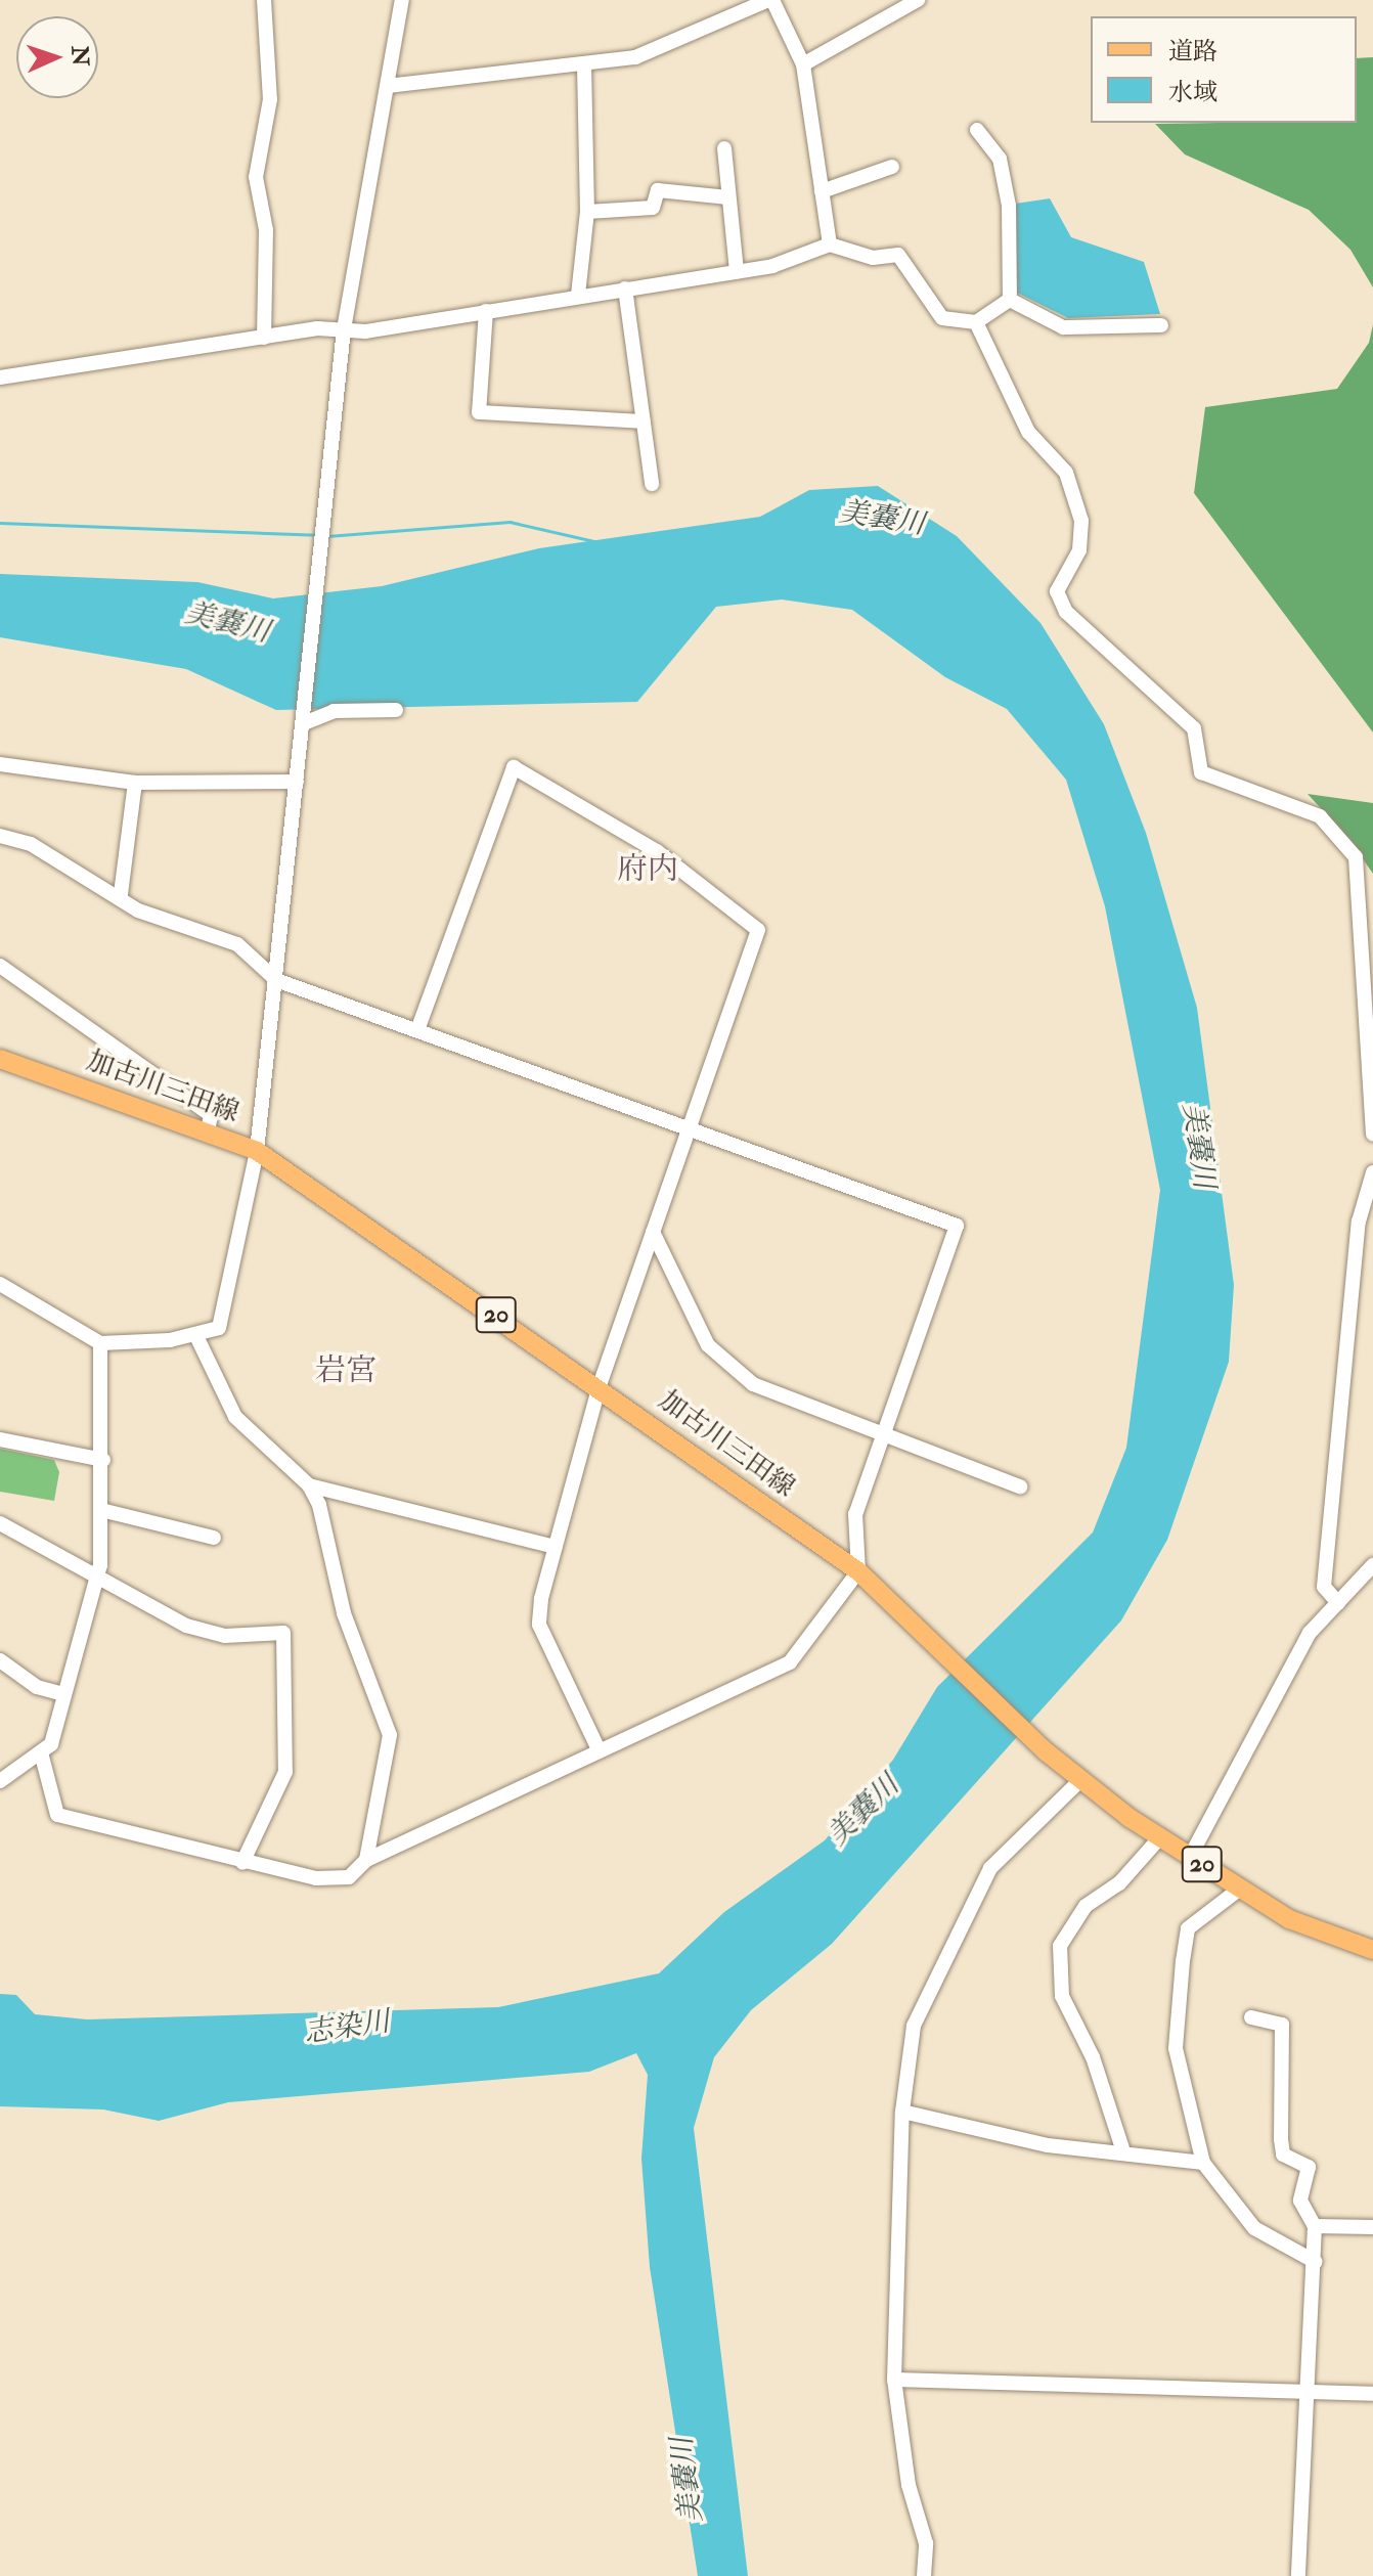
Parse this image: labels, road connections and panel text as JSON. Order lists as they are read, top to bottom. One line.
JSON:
{"streets":{"main road":["加古川三田線","20"]},"districts":["府内","岩宮"],"water":["美嚢川","志染川"],"legend":["道路","水域"],"north":"right"}
